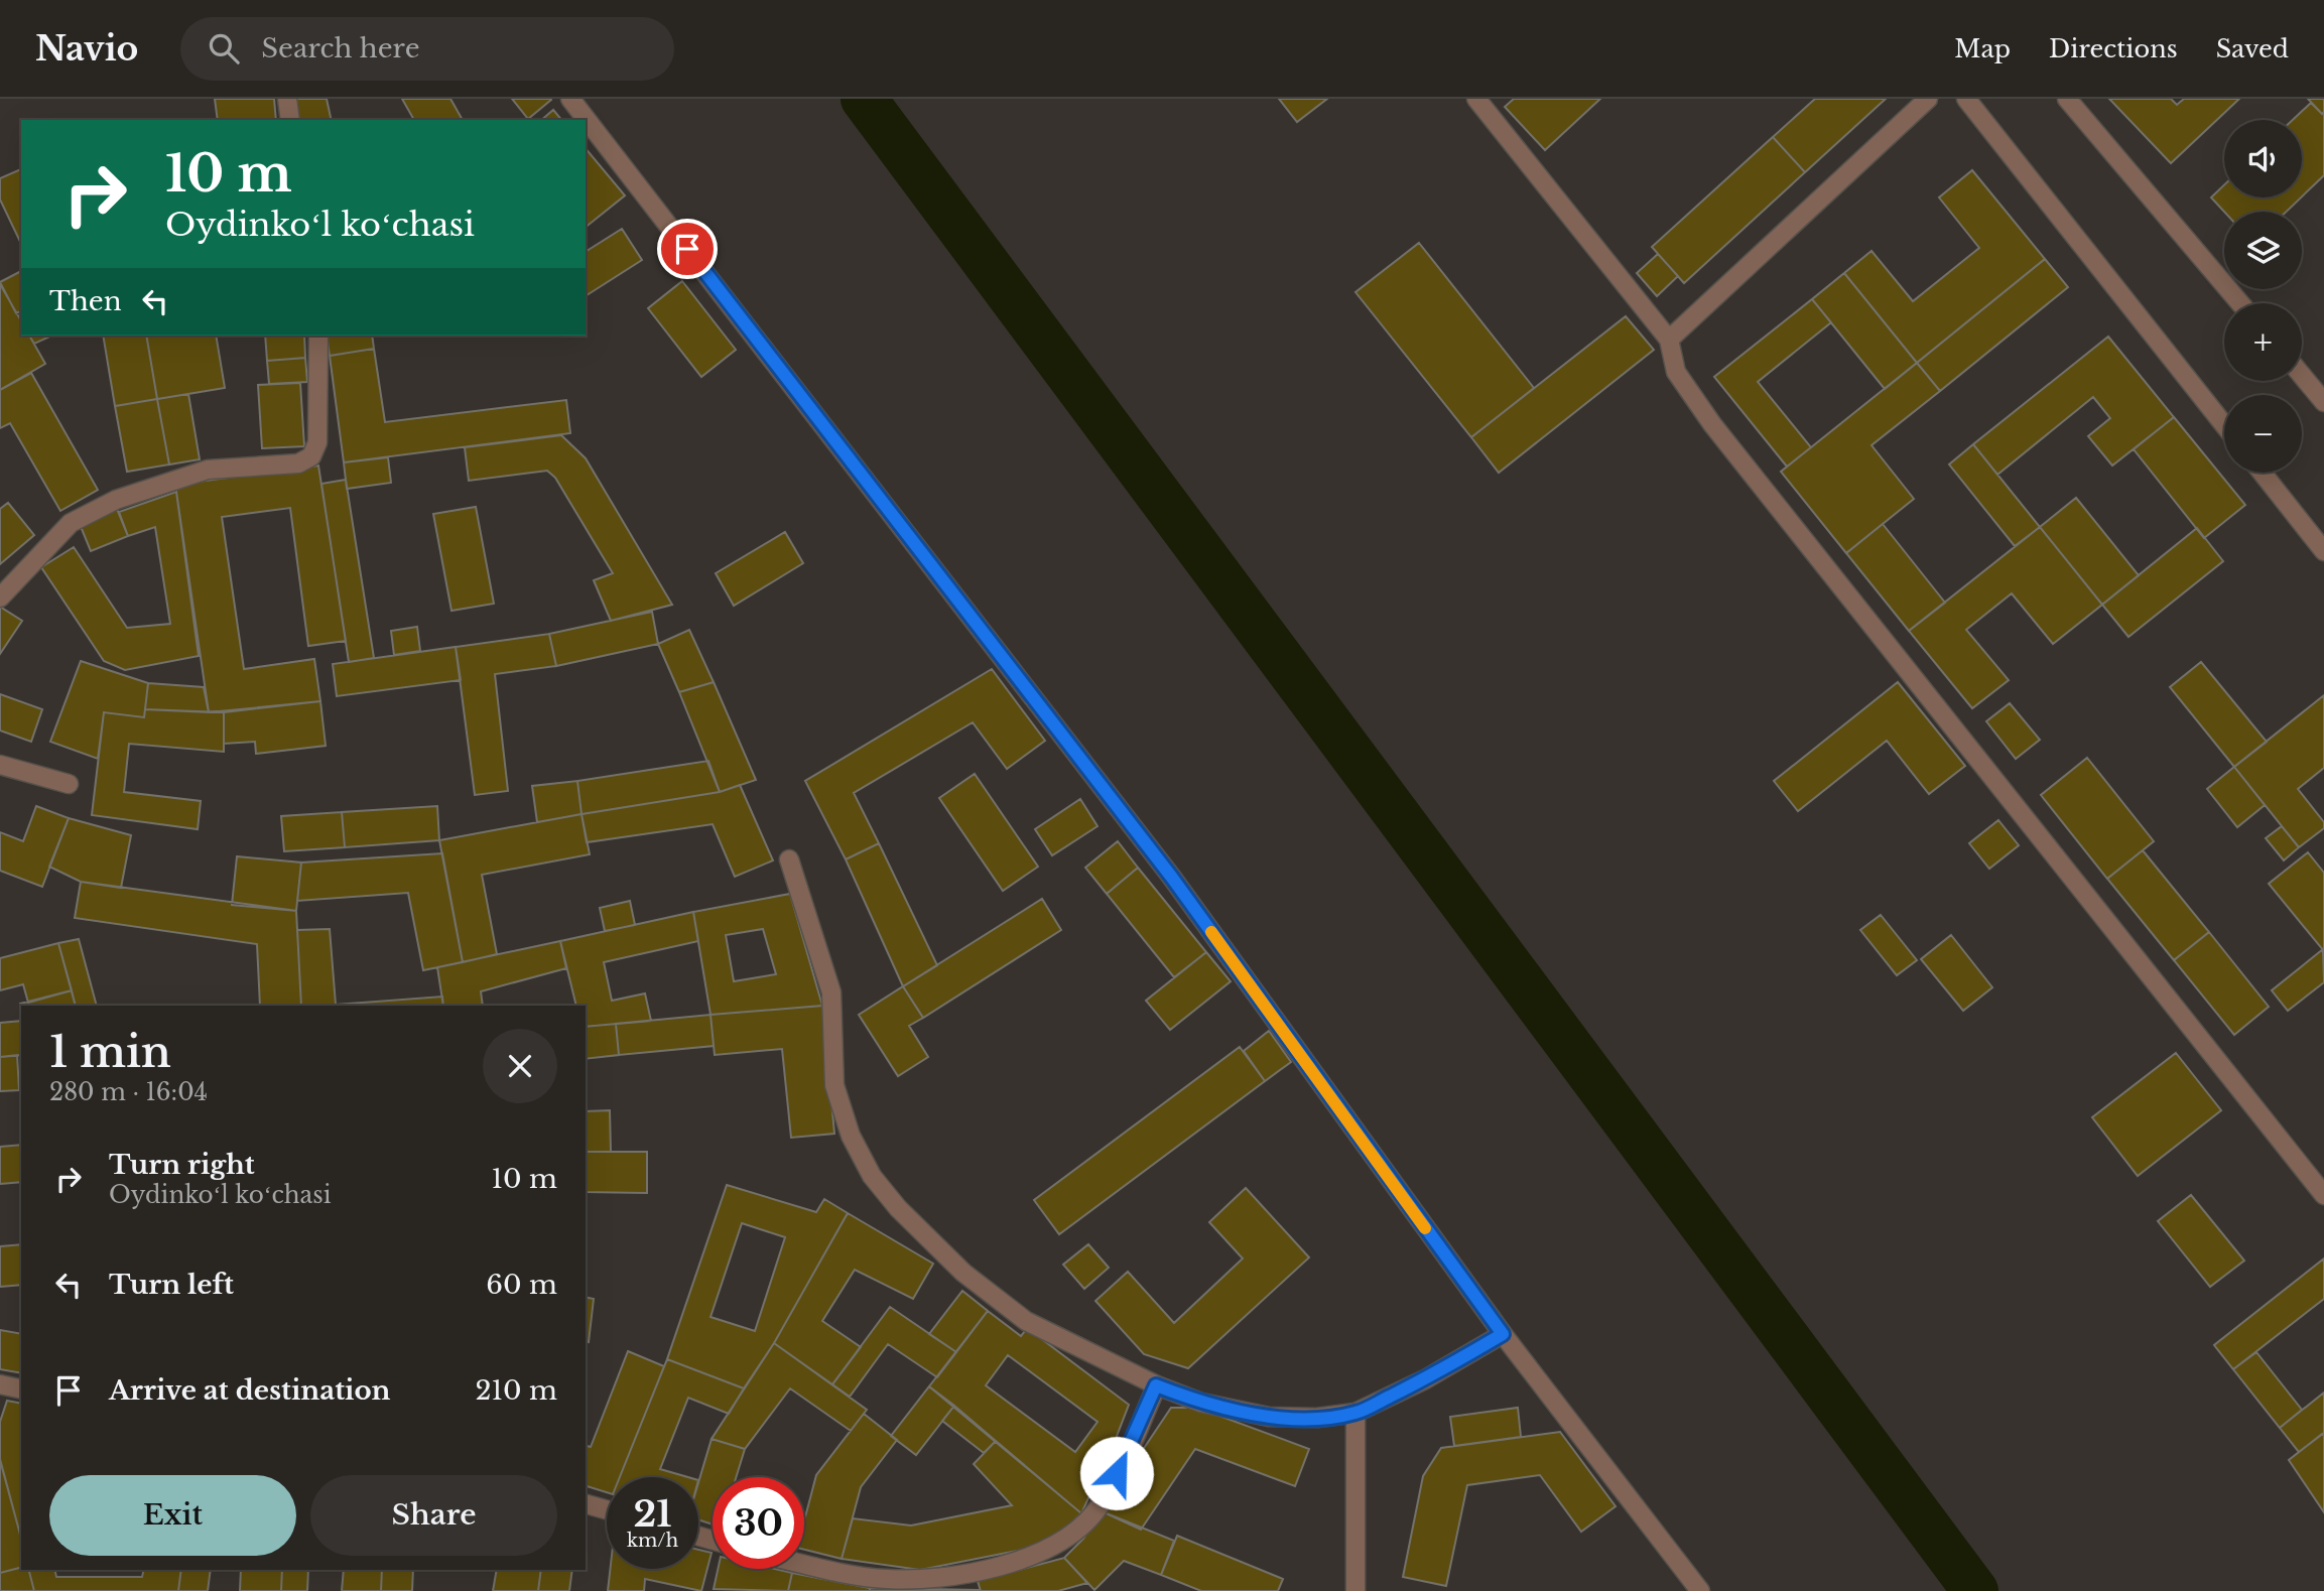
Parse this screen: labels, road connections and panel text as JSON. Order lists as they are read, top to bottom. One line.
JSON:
{"page":{"header":"Navio","search":"Search here","nav":["Map","Directions","Saved"],"map_buttons":["+","−"],"turn":["10 m","Oydinkoʻl koʻchasi"],"then":"Then","heading":["1 min","280 m · 16:04"],"list":[{"name":"Turn right","note":"Oydinkoʻl koʻchasi","value":"10 m"},{"name":"Turn left","value":"60 m"},{"name":"Arrive at destination","value":"210 m"}],"buttons":["Exit","Share"],"speed":"21 km/h","limit":"30"}}
